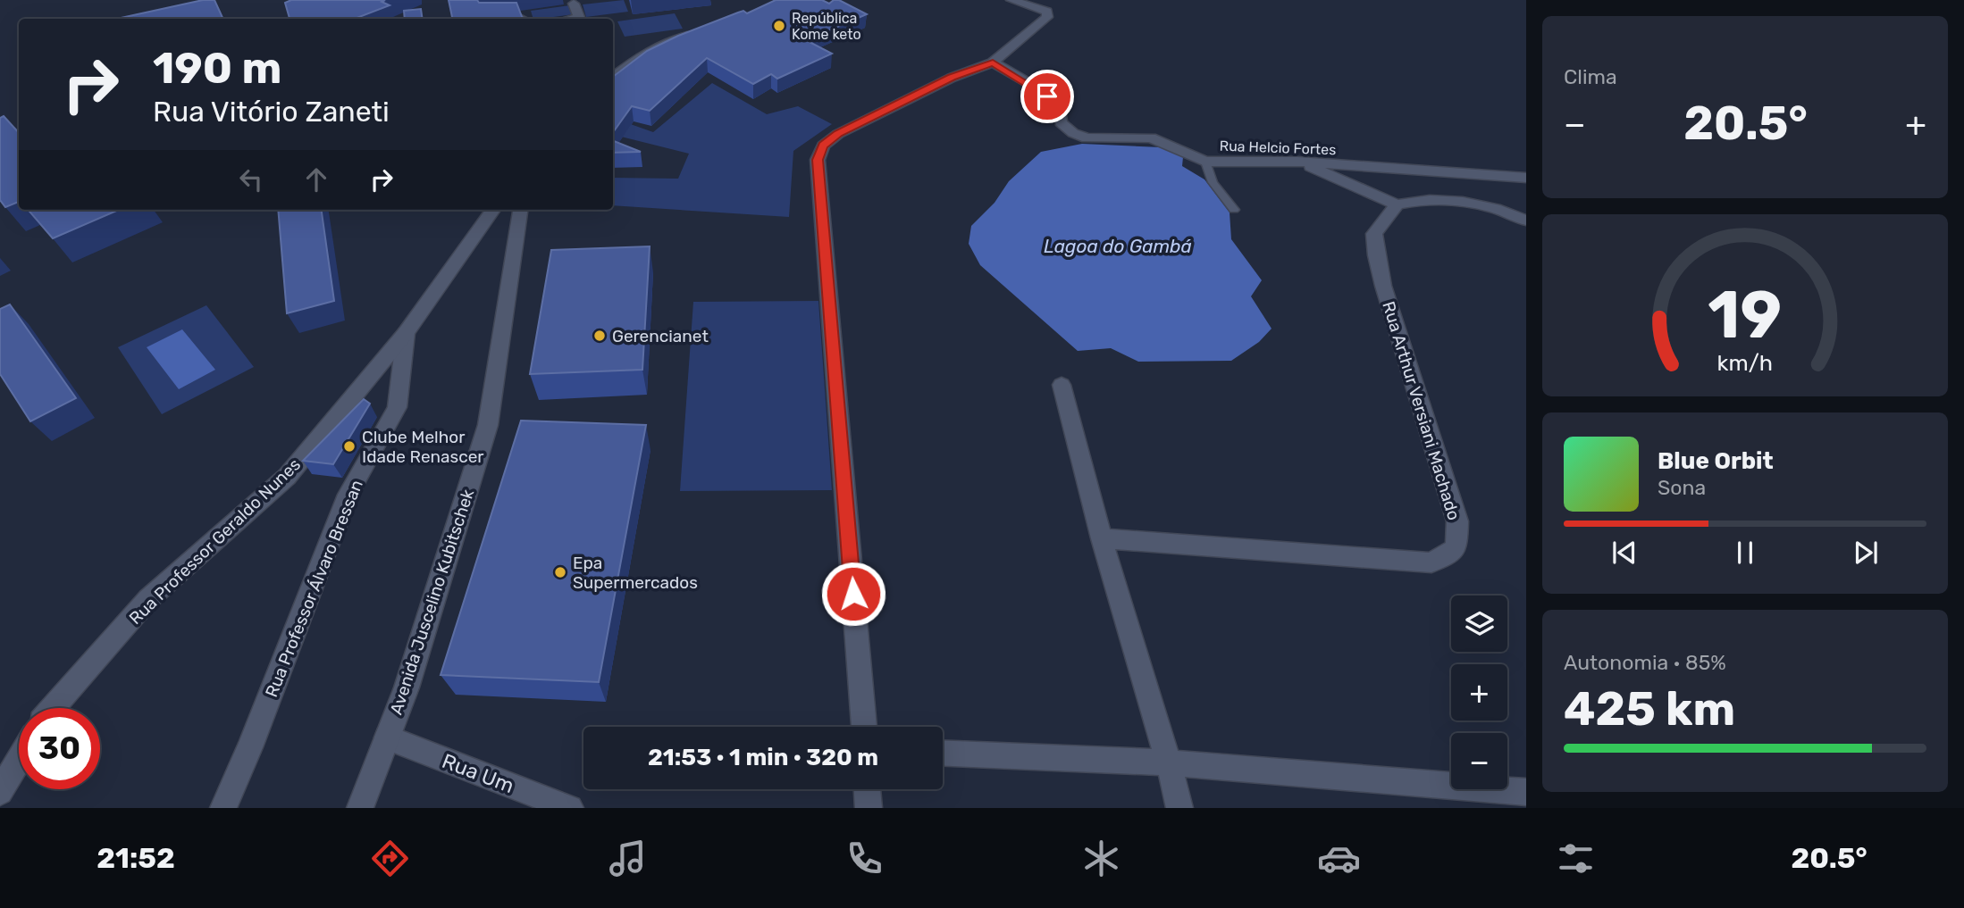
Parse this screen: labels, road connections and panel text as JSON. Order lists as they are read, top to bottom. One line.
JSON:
{"streets":{"street":["Rua Helcio Fortes","Rua Arthur Versiani Machado","Rua Professor Geraldo Nunes","Rua Professor Álvaro Bressan","Avenida Juscelino Kubitschek","Rua Um"]},"crossings":[["Rua Professor Geraldo Nunes","Rua Professor Álvaro Bressan"],["Avenida Juscelino Kubitschek","Rua Um"]],"water":["Lagoa do Gambá"],"places":["República Kome keto","Gerencianet","Clube Melhor Idade Renascer","Epa Supermercados"],"page":{"tile":["Clima",["Autonomia · 85%","425 km"]],"turn":["190 m","Rua Vitório Zaneti"],"heat":["−","20.5°","+"],"song":["Blue Orbit","Sona"],"map_buttons":["+","−"],"limit":"30","trip":"21:53 · 1 min · 320 m","tabs":["21:52","20.5°"],"gauge":["19","km/h"]}}
